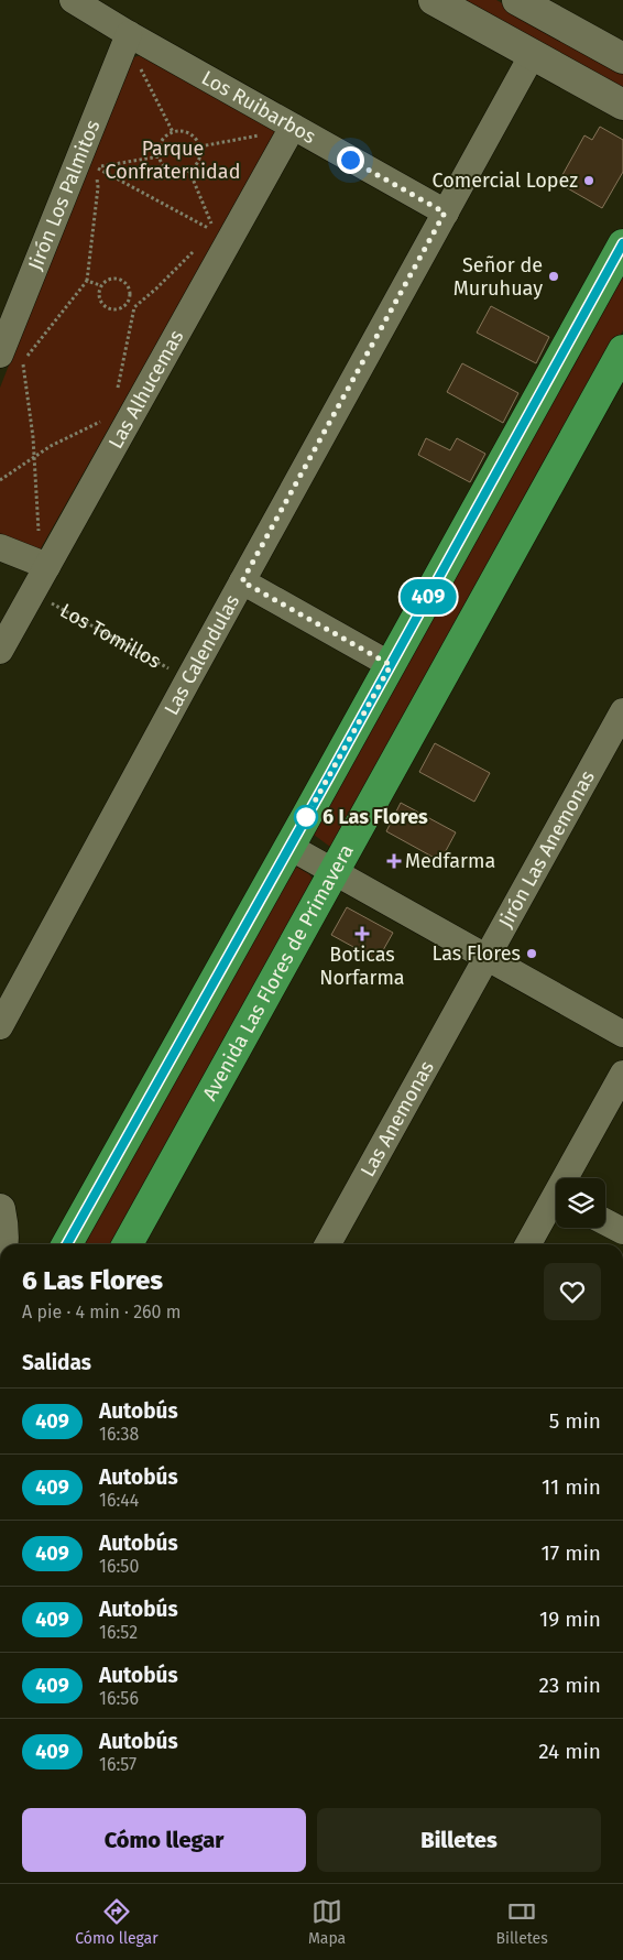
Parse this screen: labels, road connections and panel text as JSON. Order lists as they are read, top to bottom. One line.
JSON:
{"streets":{"main road":["Avenida Las Flores de Primavera"],"street":["Los Ruibarbos","Jirón Los Palmitos","Las Alhucemas","Las Calendulas","Jirón Las Anemonas","Las Anemonas"],"path":["Los Tomillos"]},"crossings":[["Los Ruibarbos","Jirón Los Palmitos"],["Los Ruibarbos","Las Alhucemas"],["Los Ruibarbos","Las Calendulas"],["Las Alhucemas","Los Tomillos"],["Los Tomillos","Las Calendulas"],["Jirón Las Anemonas","Las Anemonas"]],"parks":["Parque Confraternidad"],"places":{"other":["Comercial Lopez","Señor de Muruhuay","6 Las Flores","Las Flores"],"health":["Medfarma","Boticas Norfarma"]},"lines":["bus line 409"],"page":{"on_map":"409","heading":[["6 Las Flores","A pie · 4 min · 260 m"],"Salidas"],"list":[{"mark":"409","name":"Autobús","note":"16:38","value":"5 min"},{"mark":"409","name":"Autobús","note":"16:44","value":"11 min"},{"mark":"409","name":"Autobús","note":"16:50","value":"17 min"},{"mark":"409","name":"Autobús","note":"16:52","value":"19 min"},{"mark":"409","name":"Autobús","note":"16:56","value":"23 min"},{"mark":"409","name":"Autobús","note":"16:57","value":"24 min"}],"buttons":["Cómo llegar","Billetes"],"tabs":["Cómo llegar","Mapa","Billetes"]}}
